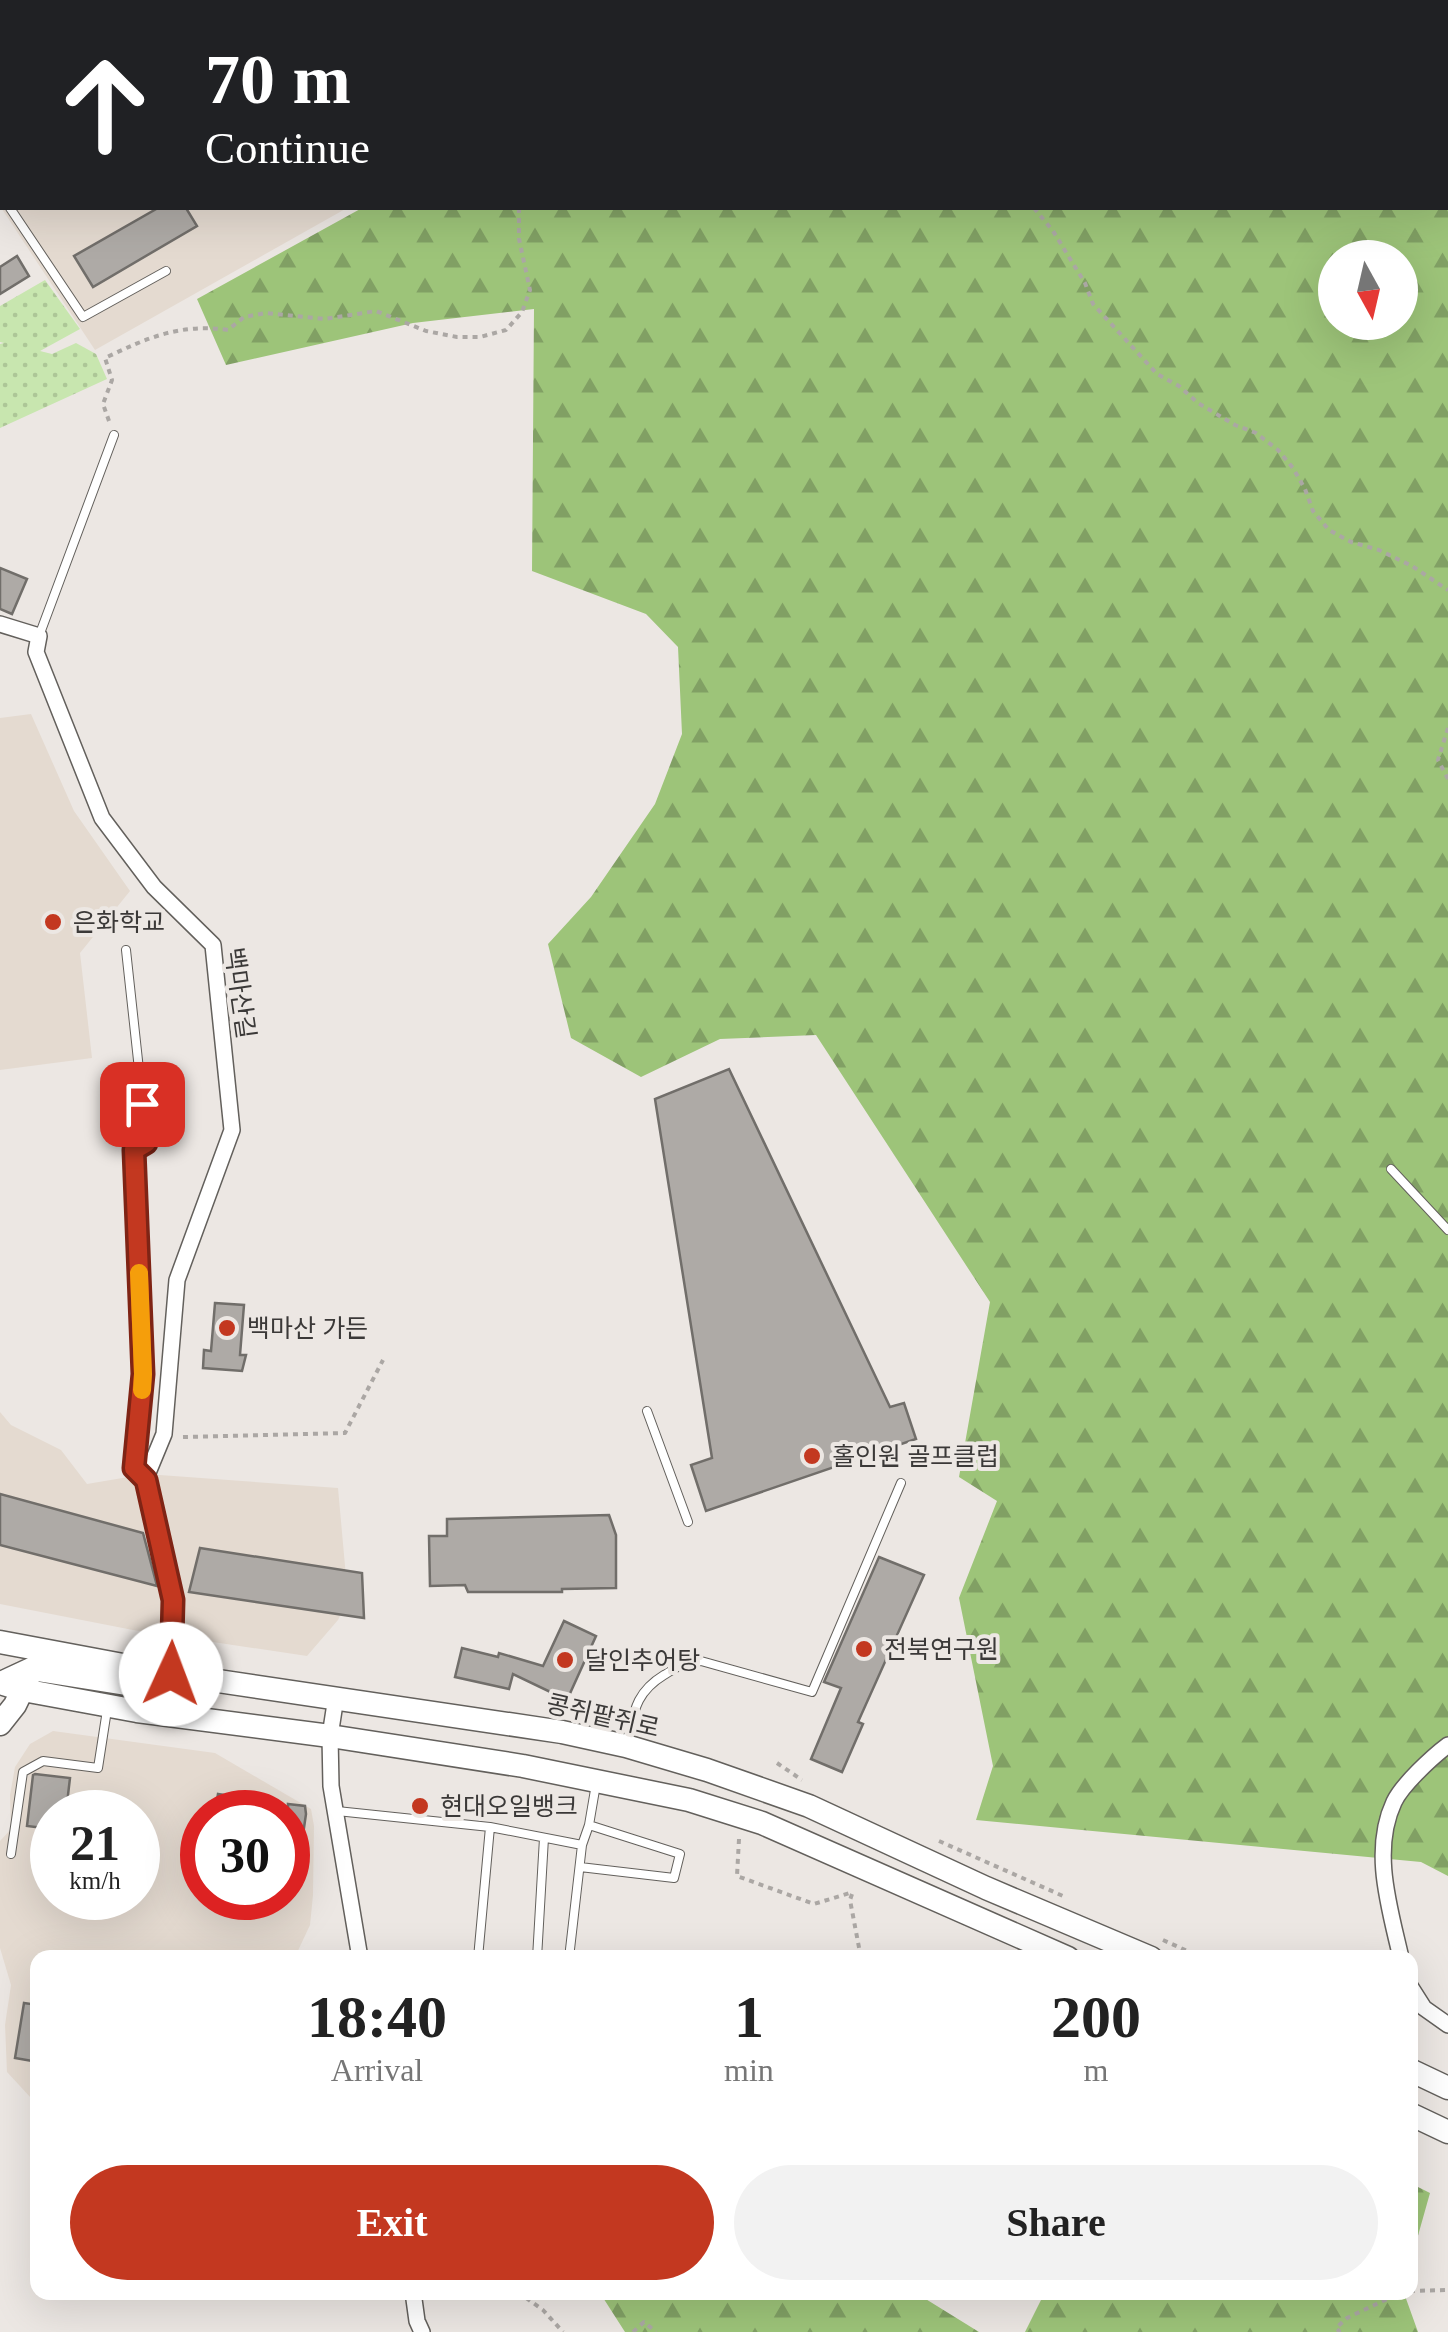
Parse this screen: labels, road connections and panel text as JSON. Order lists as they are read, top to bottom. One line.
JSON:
{"streets":{"main road":["콩쥐팥쥐로"],"street":["백마산길"]},"places":["은화학교","백마산 가든","홀인원 골프클럽","전북연구원","달인추어탕","현대오일뱅크"],"north":"bottom","page":{"turn":["70 m","Continue"],"speed":"21 km/h","limit":"30","eta":["18:40","Arrival","1","min","200","m"],"buttons":["Exit","Share"]}}
